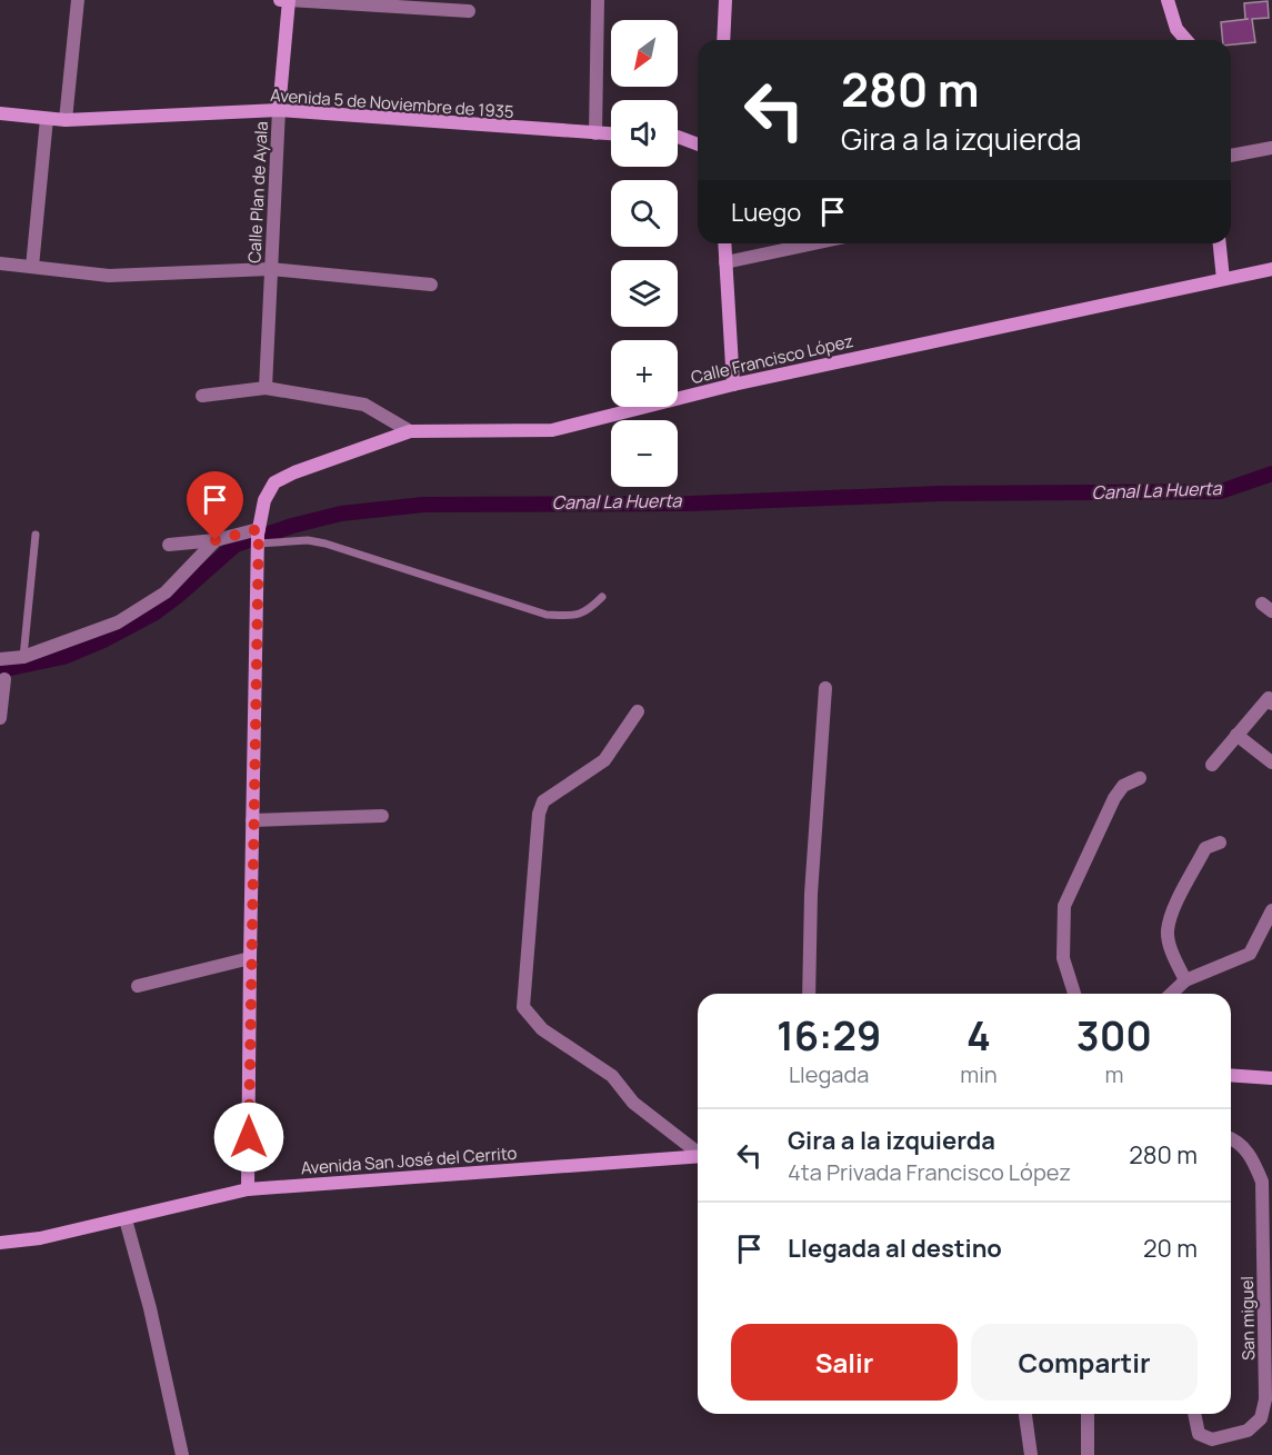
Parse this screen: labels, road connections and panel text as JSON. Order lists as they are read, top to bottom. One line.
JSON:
{"streets":{"street":["Avenida 5 de Noviembre de 1935","Calle Plan de Ayala","Calle Francisco López","Avenida San José del Cerrito","San miguel"]},"crossings":[["Avenida 5 de Noviembre de 1935","Calle Plan de Ayala"],["Calle Francisco López","Avenida San José del Cerrito"]],"water":["Canal La Huerta"],"north":"bottom left","page":{"map_buttons":["+","−"],"turn":["280 m","Gira a la izquierda"],"then":"Luego","eta":["16:29","Llegada","4","min","300","m"],"list":[{"name":"Gira a la izquierda","note":"4ta Privada Francisco López","value":"280 m"},{"name":"Llegada al destino","value":"20 m"}],"buttons":["Salir","Compartir"]}}
